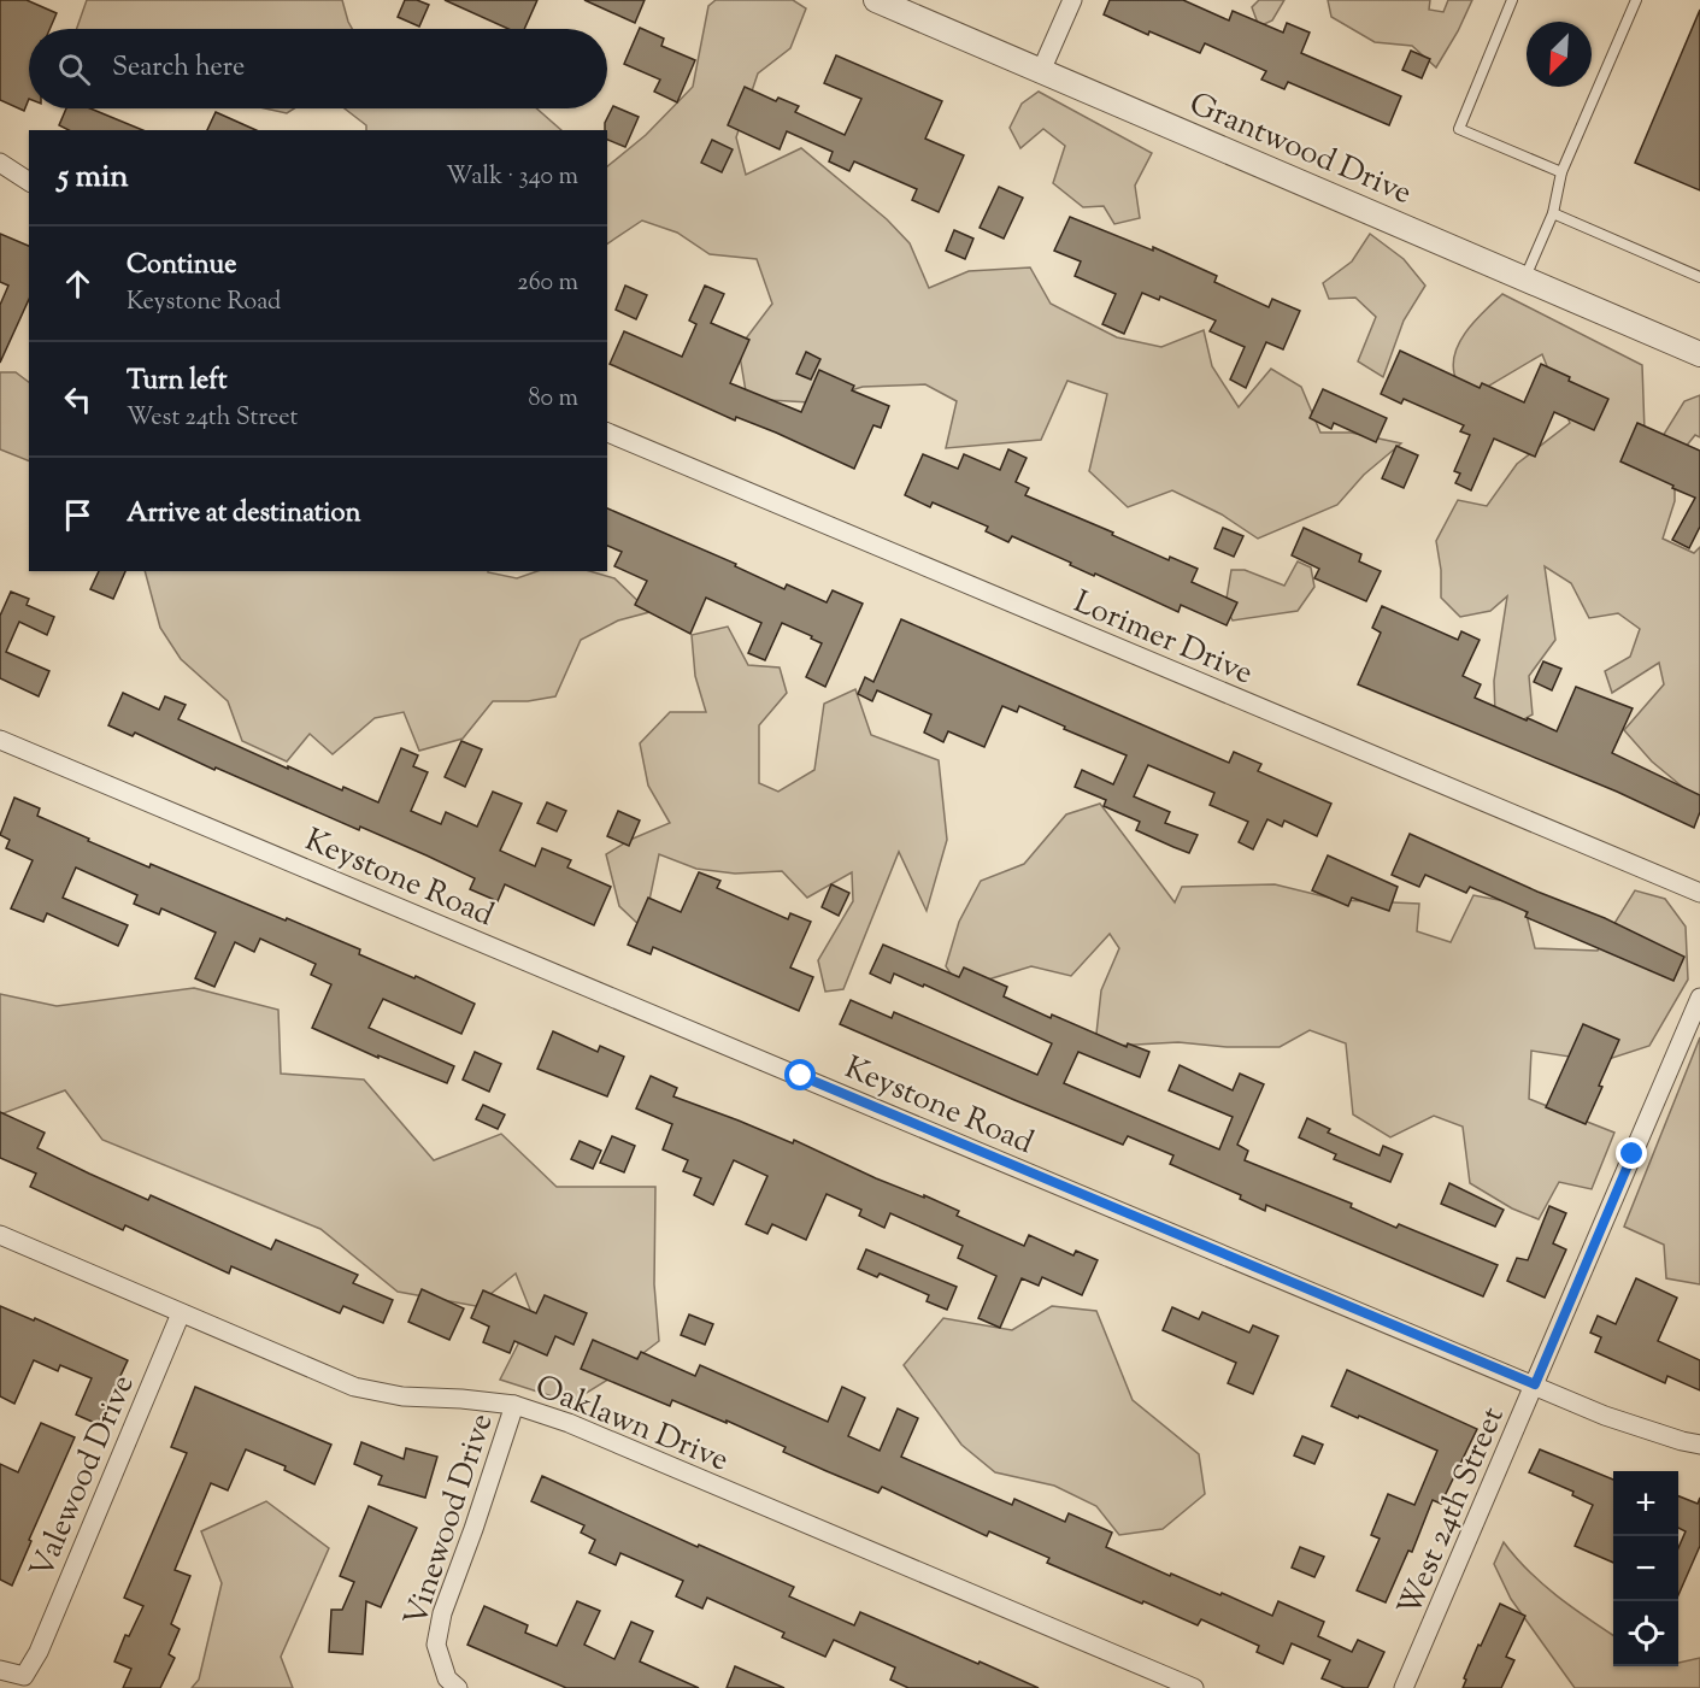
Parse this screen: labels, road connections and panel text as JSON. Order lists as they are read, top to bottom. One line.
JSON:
{"streets":{"street":["Grantwood Drive","Lorimer Drive","Keystone Road","Oaklawn Drive","Valewood Drive","West 24th Street","Vinewood Drive"]},"crossings":[["Keystone Road","West 24th Street"],["Oaklawn Drive","Valewood Drive"],["Oaklawn Drive","Vinewood Drive"]],"north":"bottom left","page":{"search":"Search here","heading":["5 min","Walk · 340 m"],"list":[["Continue","Keystone Road","260 m"],["Turn left","West 24th Street","80 m"],"Arrive at destination"],"map_buttons":["+","−"]}}
